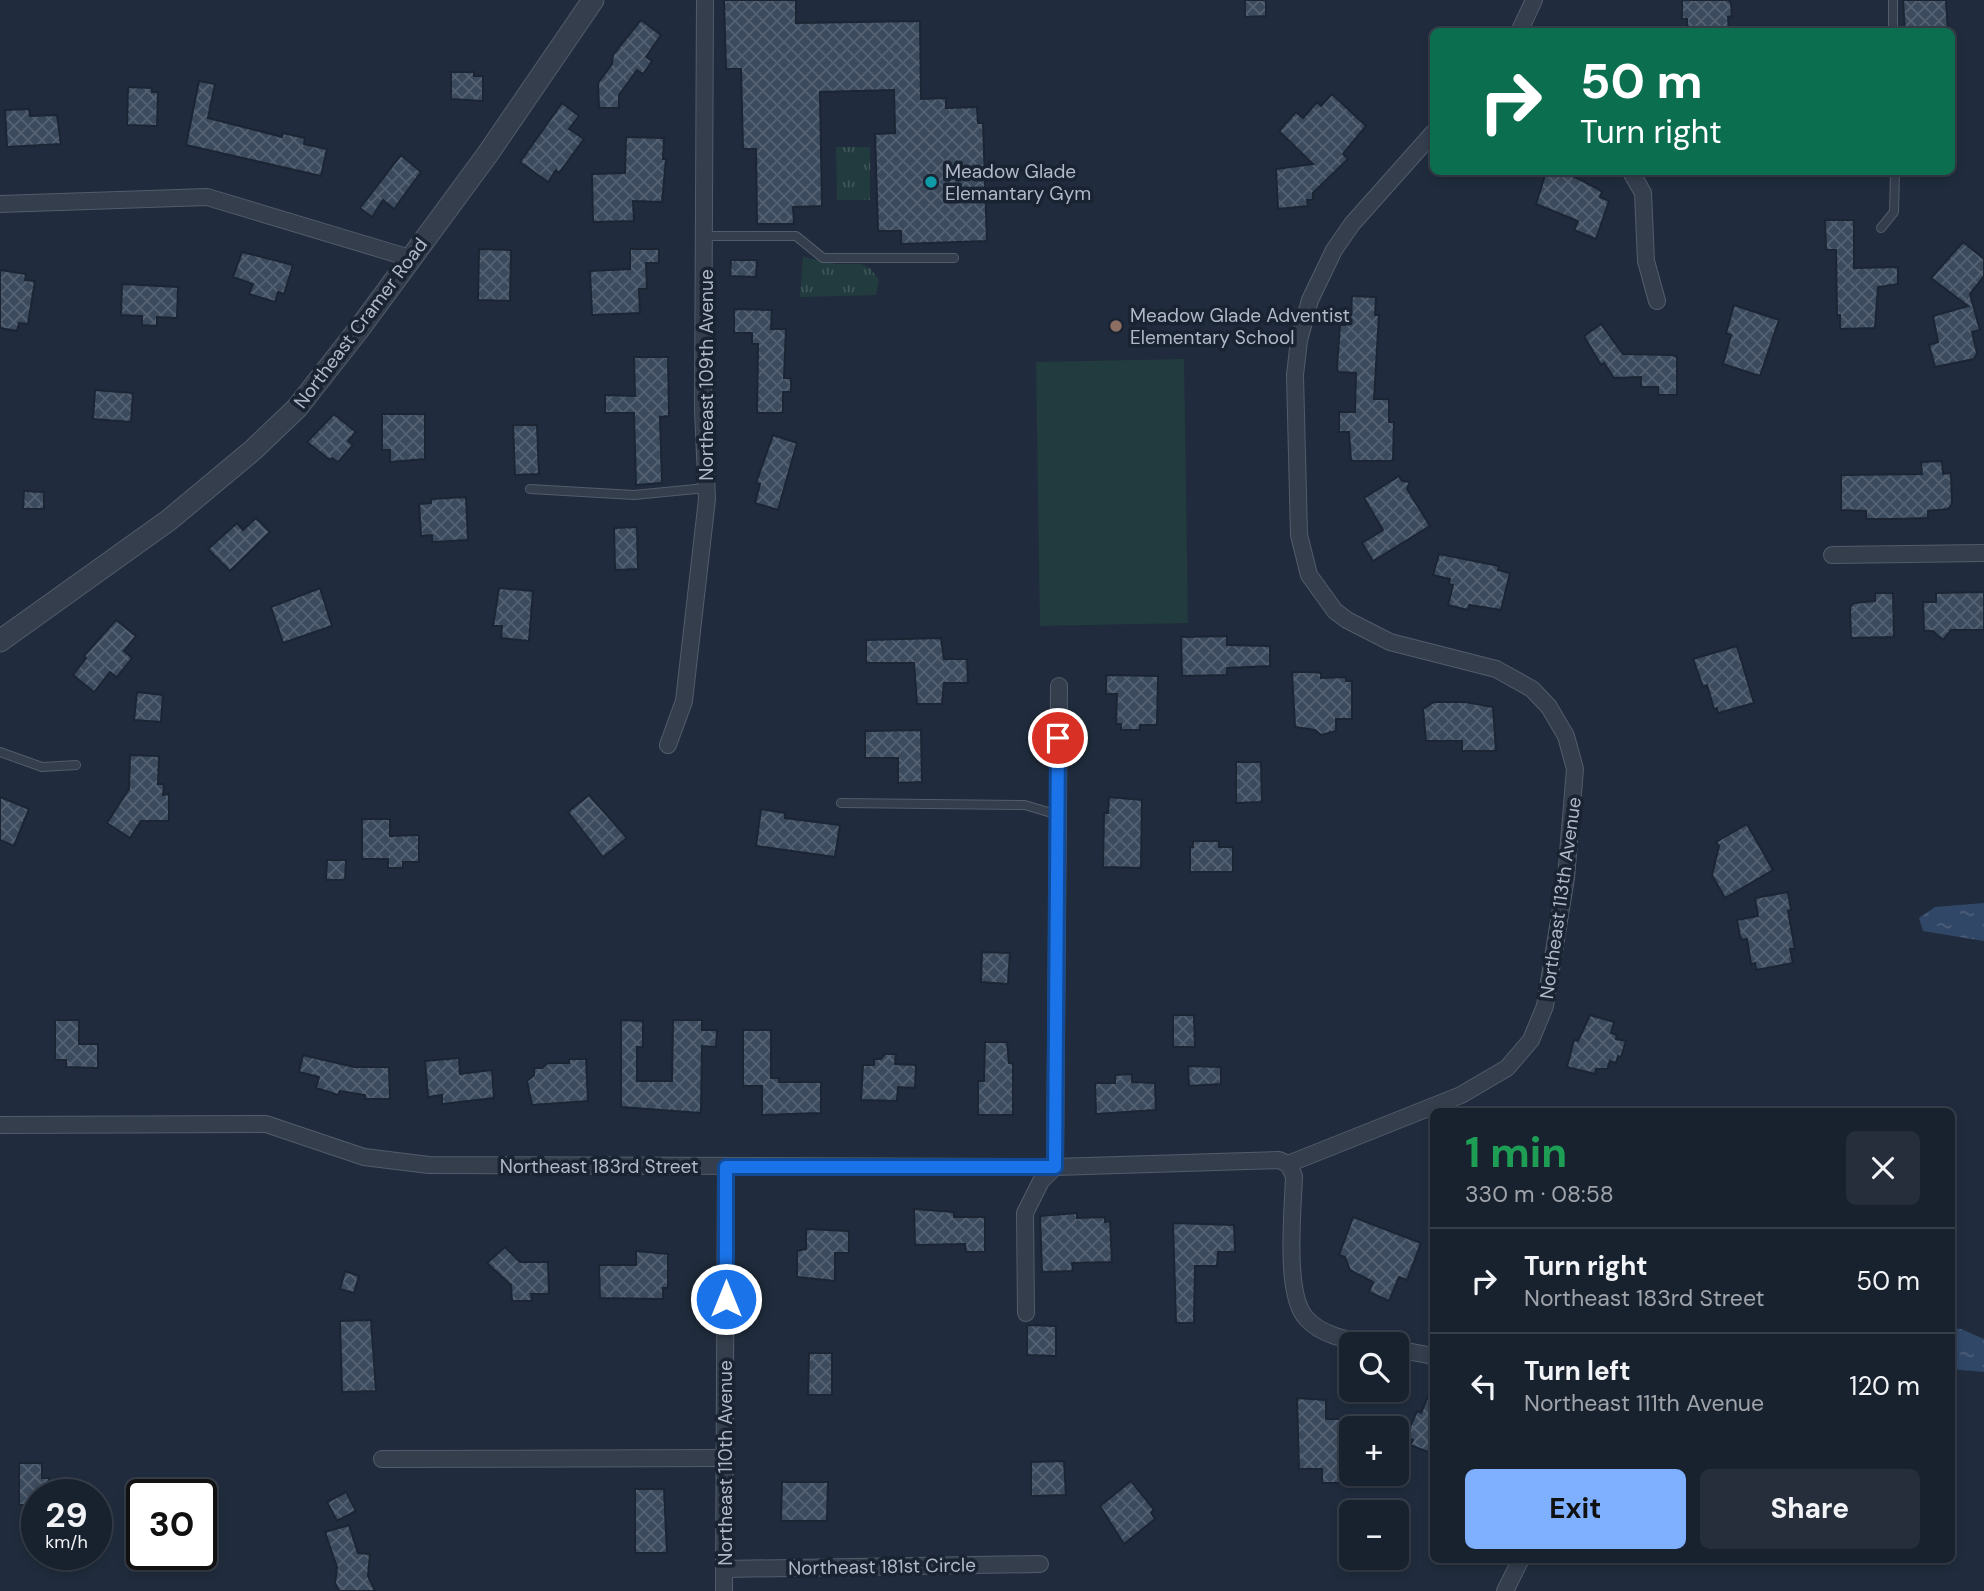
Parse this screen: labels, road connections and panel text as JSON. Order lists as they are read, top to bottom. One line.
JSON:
{"streets":{"street":["Northeast Cramer Road","Northeast 109th Avenue","Northeast 113th Avenue","Northeast 183rd Street","Northeast 110th Avenue","Northeast 181st Circle"]},"crossings":[["Northeast 113th Avenue","Northeast 183rd Street"],["Northeast 183rd Street","Northeast 110th Avenue"],["Northeast 110th Avenue","Northeast 181st Circle"]],"places":["Meadow Glade Elemantary Gym","Meadow Glade Adventist Elementary School"],"page":{"turn":["50 m","Turn right"],"heading":["1 min","330 m · 08:58"],"list":[{"name":"Turn right","note":"Northeast 183rd Street","value":"50 m"},{"name":"Turn left","note":"Northeast 111th Avenue","value":"120 m"}],"map_buttons":["+","−"],"buttons":["Exit","Share"],"speed":"29 km/h","limit":"30"}}
